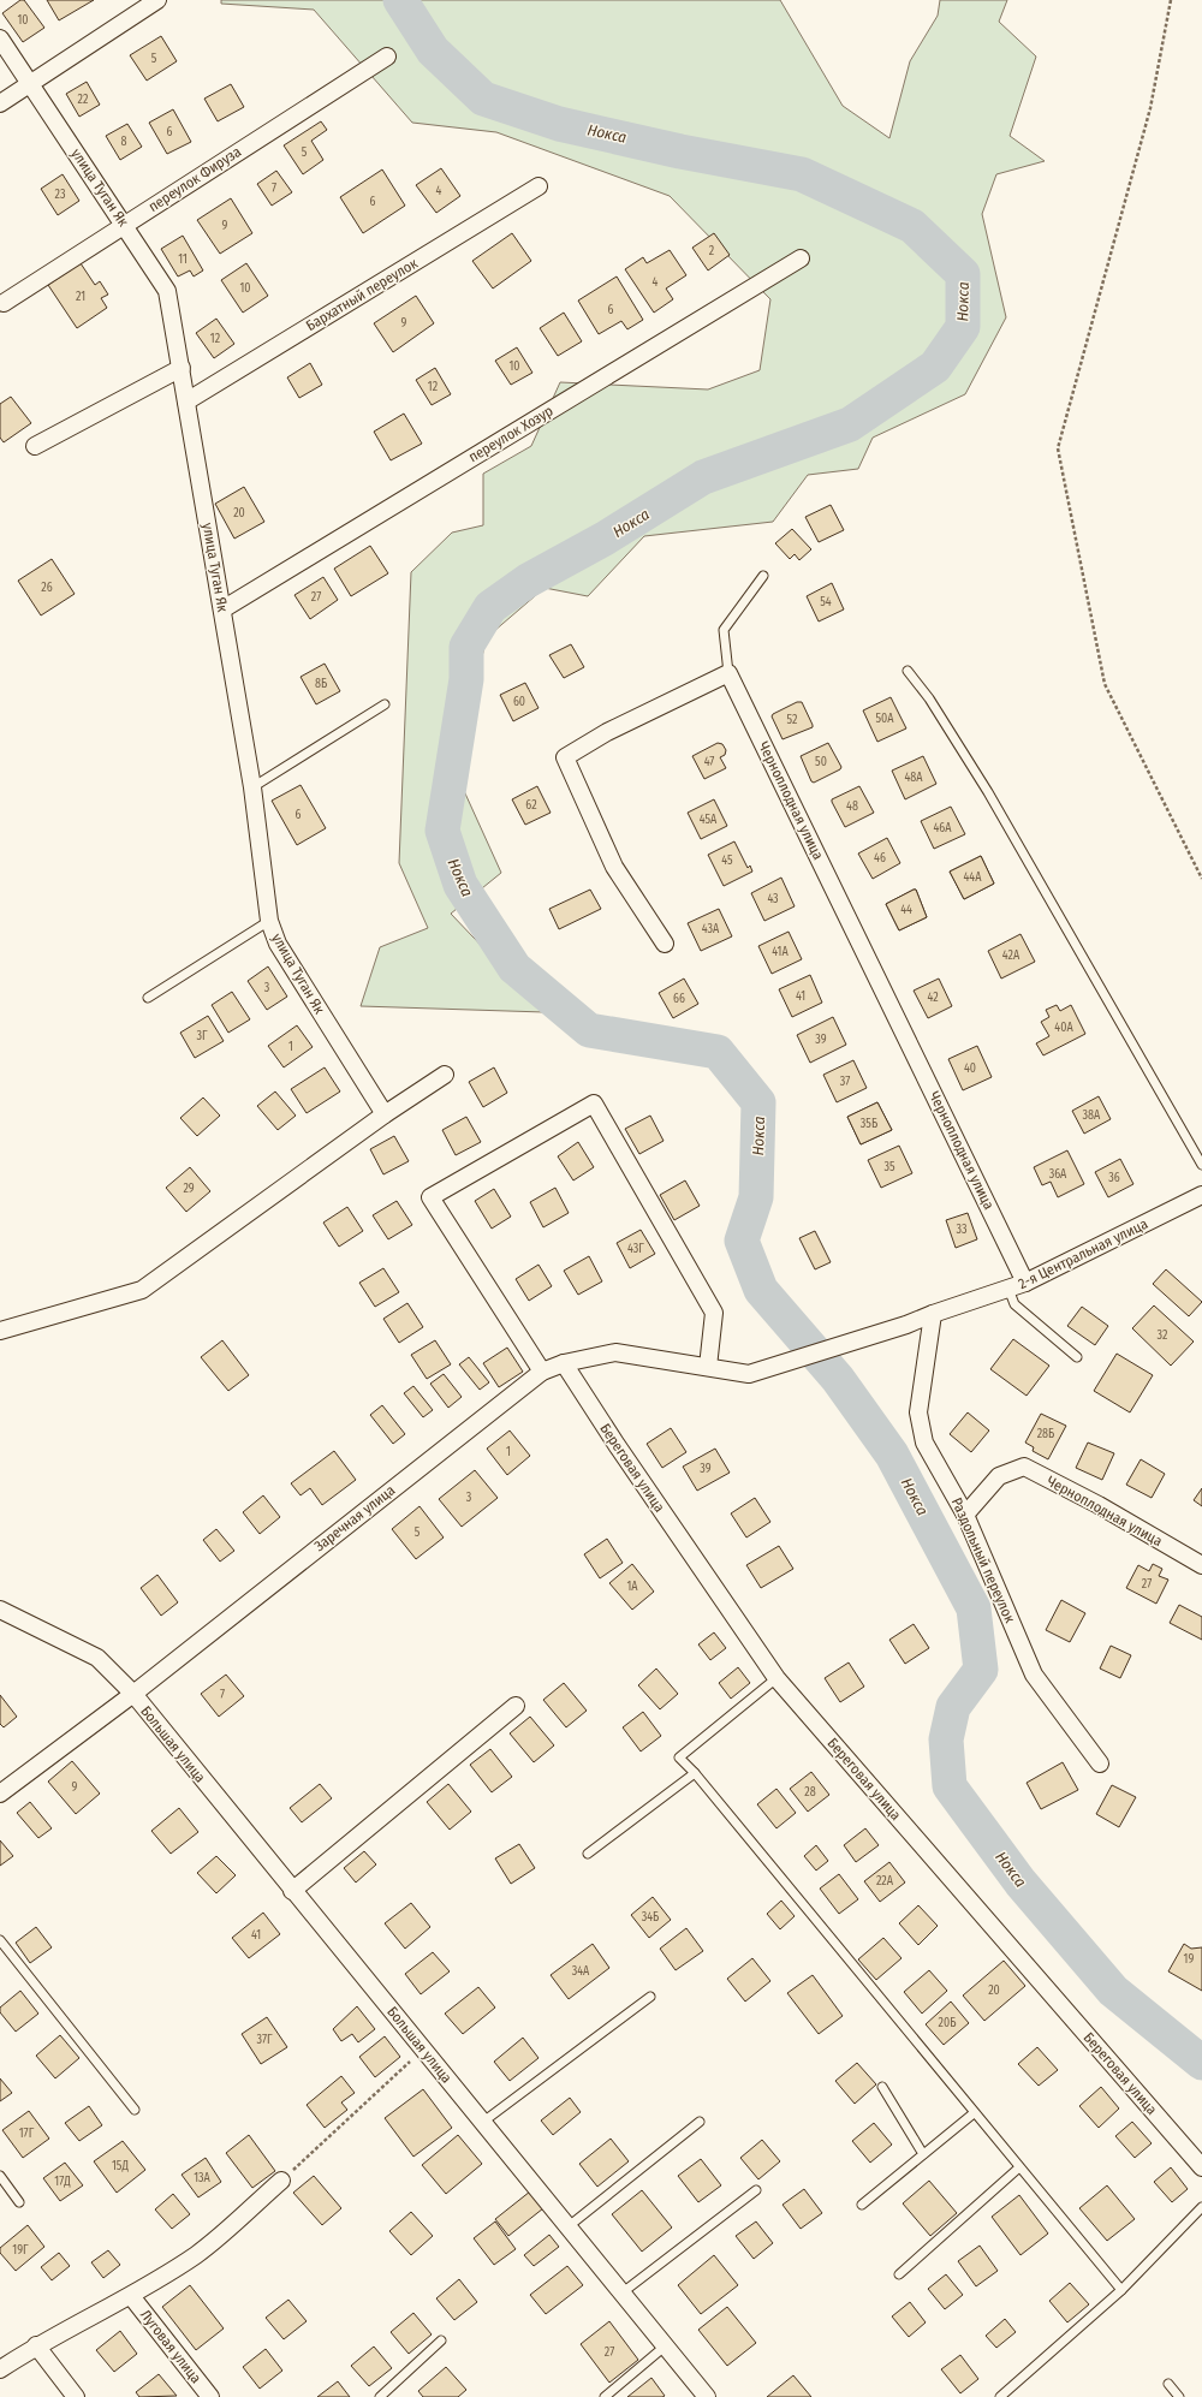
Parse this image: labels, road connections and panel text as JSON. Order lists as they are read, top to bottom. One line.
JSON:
{"streets":{"street":["переулок Фируза","улица Туган Як","Бархатный переулок","переулок Хозур","Черноплодная улица","2-я Центральная улица","Береговая улица","Заречная улица","Раздольный переулок","Большая улица","Луговая улица"]},"crossings":[["переулок Фируза","улица Туган Як"],["улица Туган Як","Бархатный переулок"],["улица Туган Як","переулок Хозур"],["Черноплодная улица","2-я Центральная улица"],["Черноплодная улица","Раздольный переулок"],["2-я Центральная улица","Заречная улица"],["2-я Центральная улица","Раздольный переулок"],["Береговая улица","Заречная улица"],["Заречная улица","Большая улица"]],"water":["Нокса"],"house_numbers":["10","5","22","6","8","5","7","4","23","6","9","2","11","4","10","21","6","9","12","10","12","20","26","27","54","8Б","60","50А","52","47","50","48А","62","48","6","45А","46А","46","45","44А","43","44","43А","41А","42А","3","41","42","66","40А","3Г","39","1","40","37","38А","35Б","35","36А","36","29","33","43Г","32","28Б","1","39","3","5","27","1А","7","9","28","22А","34Б","41","19","34А","20","20Б","37Г","17Г","15Д","13А","17Д","19Г","27"]}
